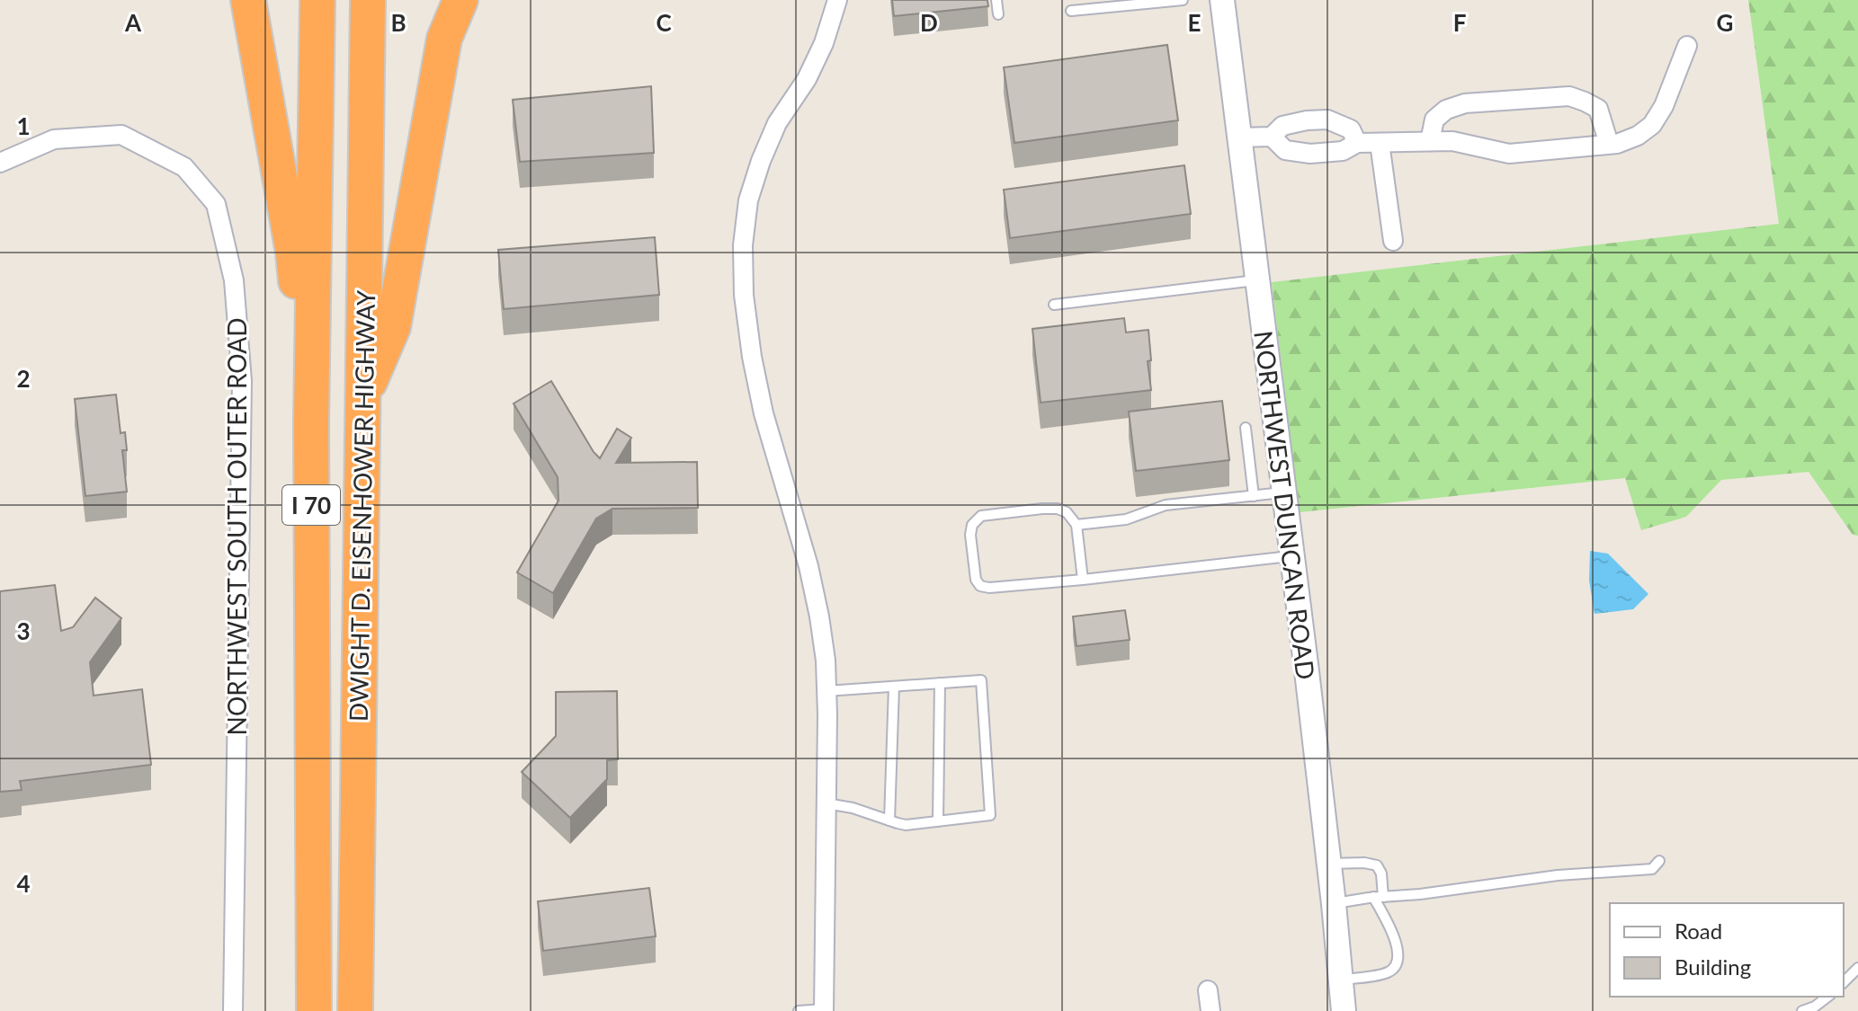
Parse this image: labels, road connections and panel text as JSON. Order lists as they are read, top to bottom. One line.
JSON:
{"streets":{"highway":["I 70","DWIGHT D. EISENHOWER HIGHWAY"],"street":["NORTHWEST DUNCAN ROAD","NORTHWEST SOUTH OUTER ROAD"]},"legend":["Road","Building"],"grid":{"columns":["A","B","C","D","E","F","G"],"rows":["1","2","3","4"]}}
